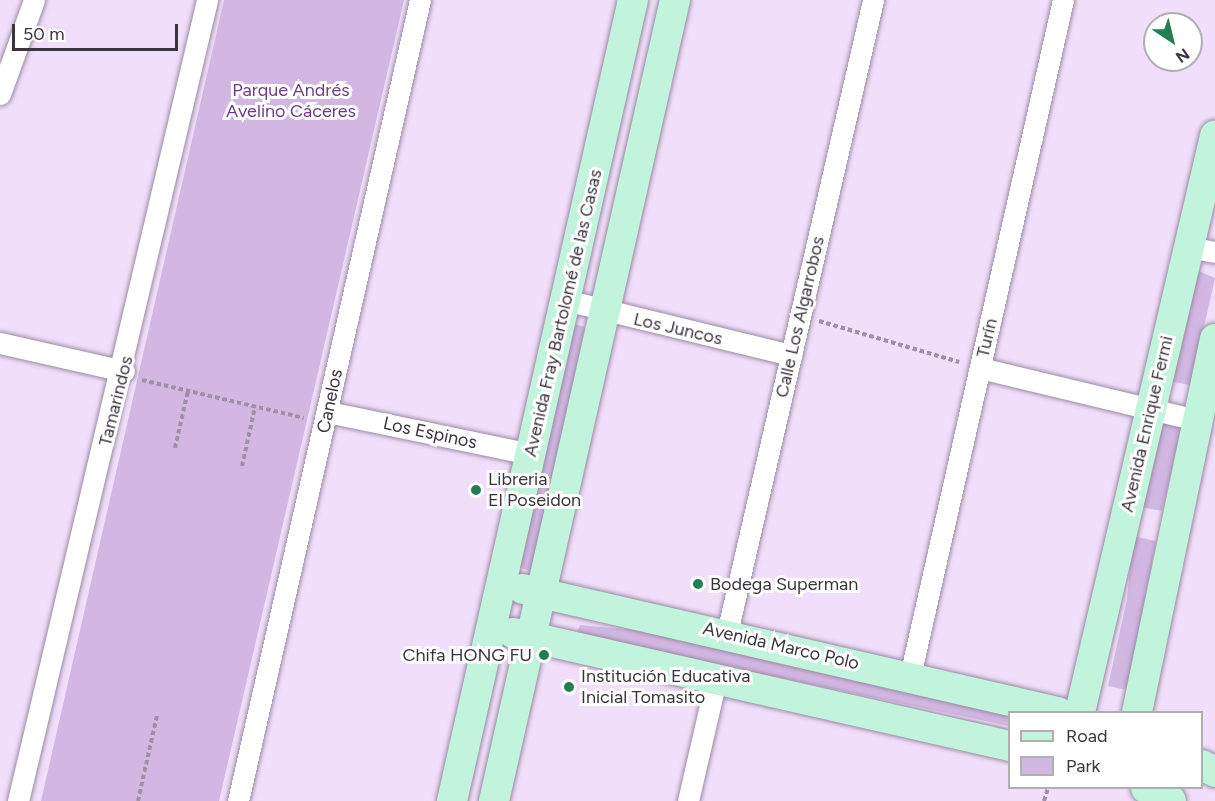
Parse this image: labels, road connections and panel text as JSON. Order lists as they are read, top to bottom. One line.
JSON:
{"streets":{"street":["Avenida Fray Bartolomé de las Casas","Calle Los Algarrobos","Los Juncos","Turín","Tamarindos","Canelos","Avenida Enrique Fermi","Los Espinos","Avenida Marco Polo"]},"crossings":[["Avenida Fray Bartolomé de las Casas","Los Juncos"],["Avenida Fray Bartolomé de las Casas","Los Espinos"],["Avenida Fray Bartolomé de las Casas","Avenida Marco Polo"],["Calle Los Algarrobos","Los Juncos"],["Calle Los Algarrobos","Avenida Marco Polo"],["Turín","Avenida Marco Polo"],["Canelos","Los Espinos"]],"parks":["Parque Andrés Avelino Cáceres"],"places":["Libreria El Poseidon","Bodega Superman","Chifa HONG FU","Institución Educativa Inicial Tomasito"],"legend":["Road","Park"],"scale_bar":"50 m","north":"bottom right"}
